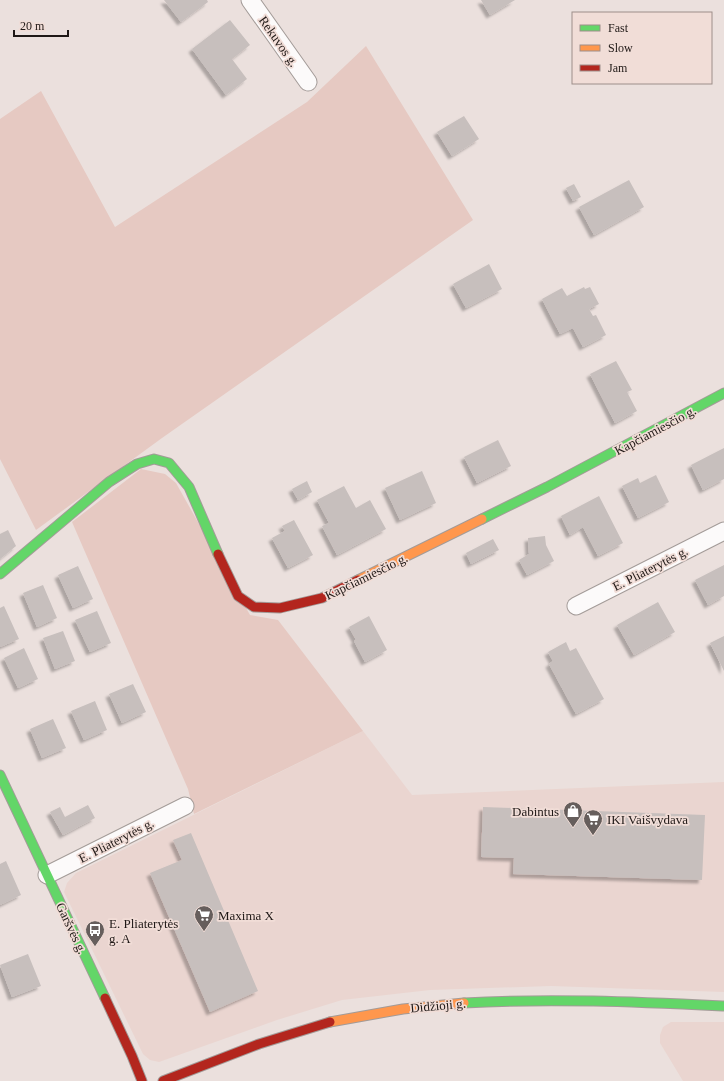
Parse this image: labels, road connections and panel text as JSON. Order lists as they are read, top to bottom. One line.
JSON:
{"streets":{"main road":["Kapčiamiesčio g.","Garšvės g.","Didžioji g."],"street":["Rekuvos g.","E. Pliaterytės g."]},"crossings":[["E. Pliaterytės g.","Garšvės g."]],"places":{"shop":["Dabintus"],"supermarket":["IKI Vaišvydava","Maxima X"],"bus stop":["E. Pliaterytės g. A"]},"legend":["Fast","Slow","Jam"],"scale_bar":"20 m"}
